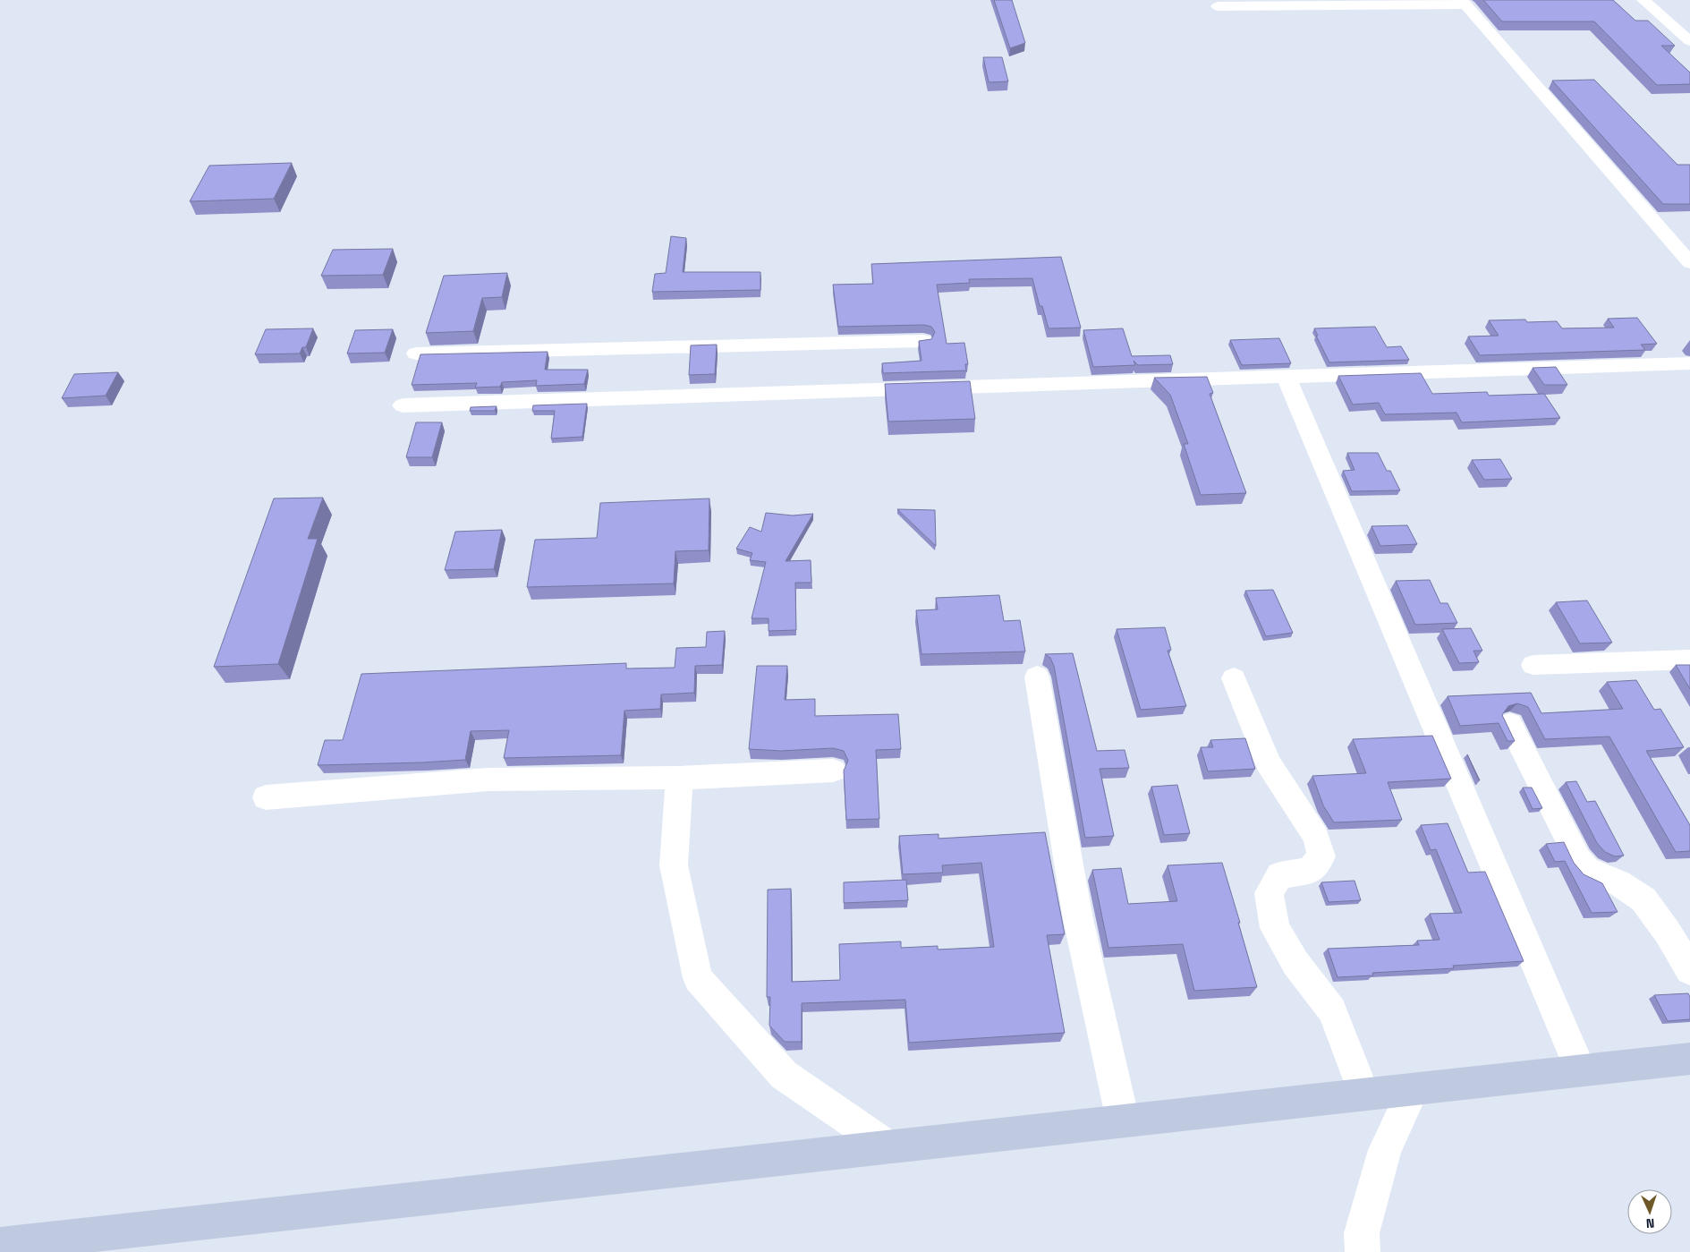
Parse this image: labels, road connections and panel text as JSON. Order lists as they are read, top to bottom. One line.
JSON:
{"north":"bottom"}
